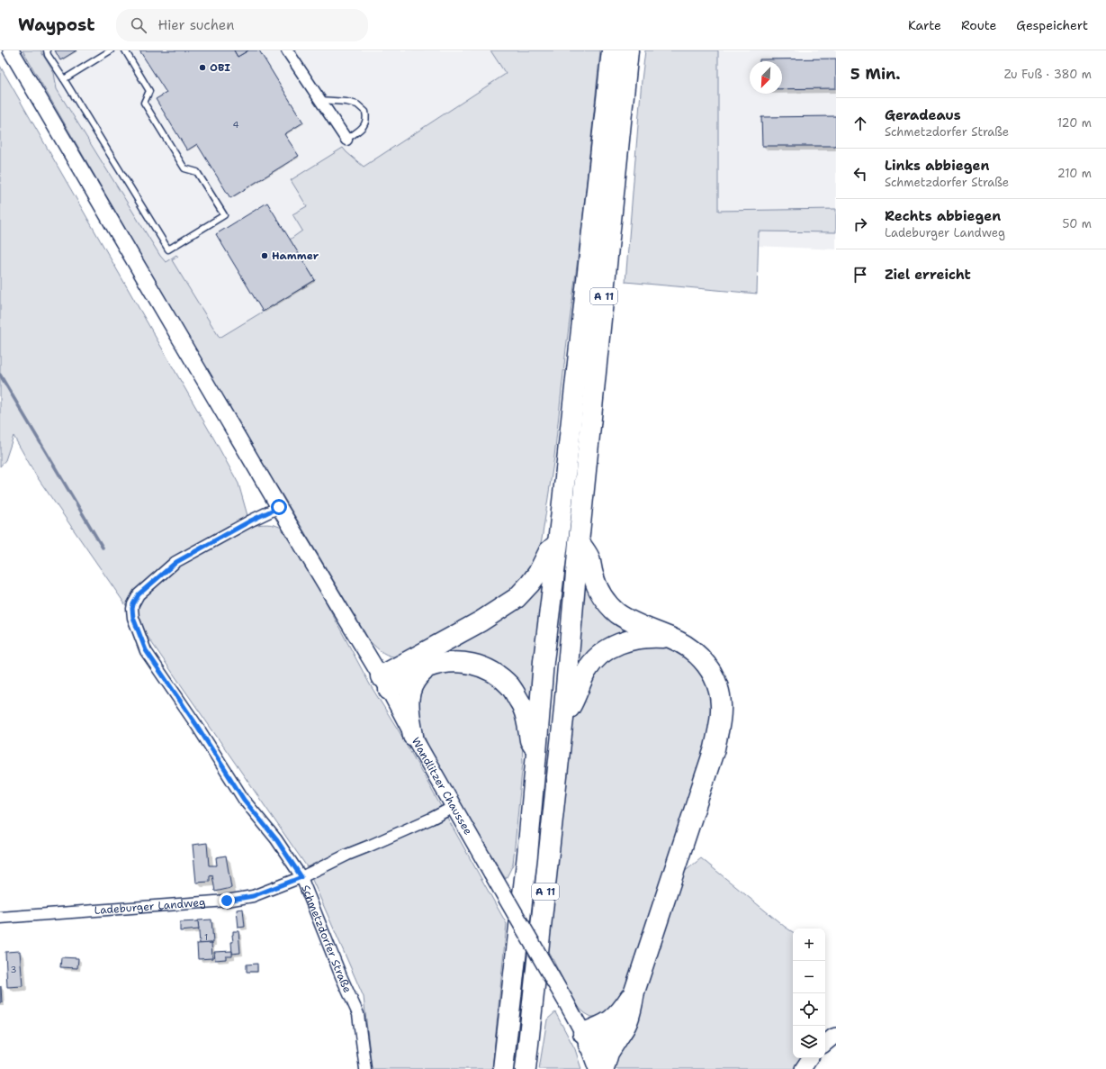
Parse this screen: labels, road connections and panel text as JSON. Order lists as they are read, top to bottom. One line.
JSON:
{"streets":{"highway":["A 11"],"main road":["Wandlitzer Chaussee"],"street":["Ladeburger Landweg","Schmetzdorfer Straße"]},"crossings":[["Wandlitzer Chaussee","Ladeburger Landweg"],["Wandlitzer Chaussee","Schmetzdorfer Straße"],["Ladeburger Landweg","Schmetzdorfer Straße"]],"places":["OBI","Hammer"],"house_numbers":["4","1","3"],"north":"bottom left","page":{"header":"Waypost","search":"Hier suchen","nav":["Karte","Route","Gespeichert"],"heading":["5 Min.","Zu Fuß · 380 m"],"list":[["Geradeaus","Schmetzdorfer Straße","120 m"],["Links abbiegen","Schmetzdorfer Straße","210 m"],["Rechts abbiegen","Ladeburger Landweg","50 m"],"Ziel erreicht"],"map_buttons":["+","−"]}}
